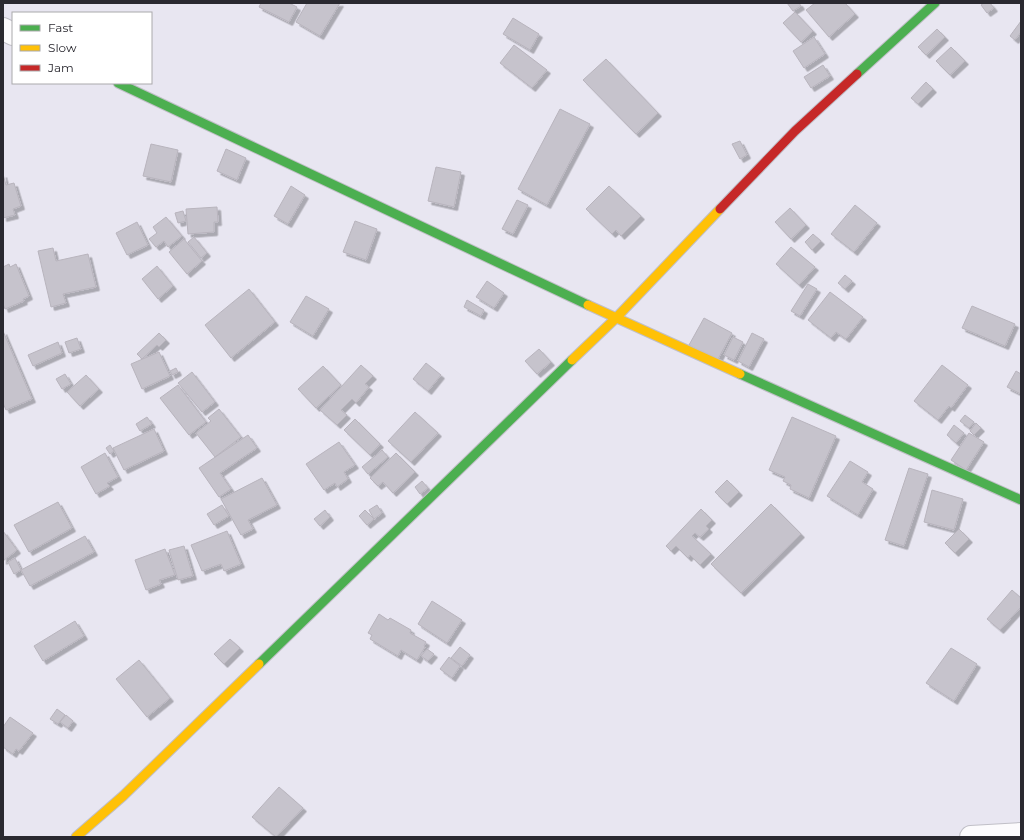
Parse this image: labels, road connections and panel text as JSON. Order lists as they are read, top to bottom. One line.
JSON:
{"legend":["Fast","Slow","Jam"]}
